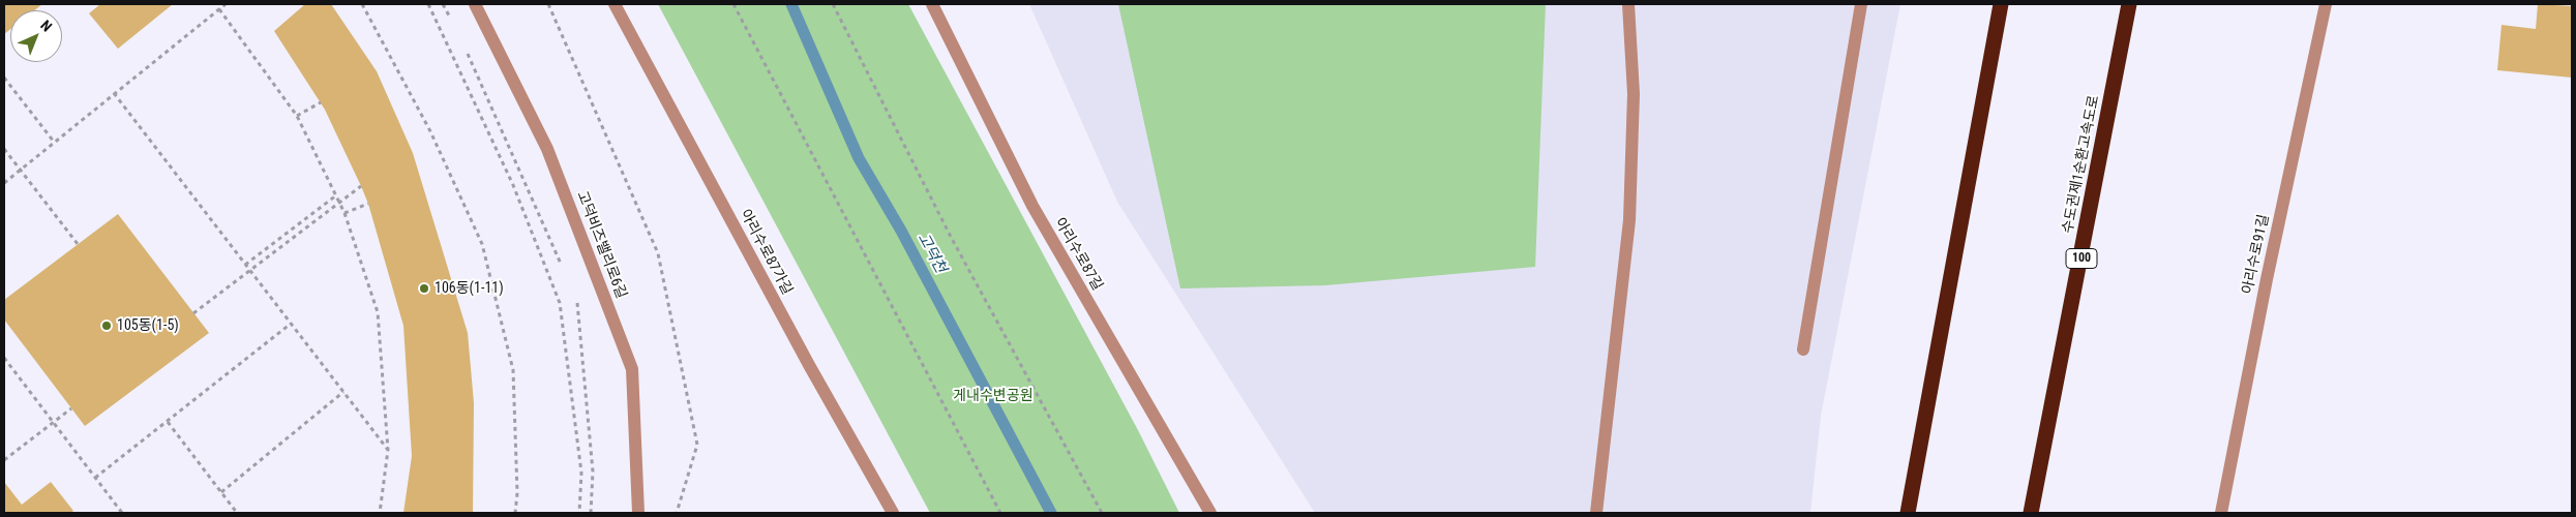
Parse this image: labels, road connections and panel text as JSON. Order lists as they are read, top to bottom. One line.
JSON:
{"streets":{"highway":["수도권제1순환고속도로","100"],"street":["고덕비즈밸리로6길","아리수로87가길","아리수로87길","아리수로91길"]},"water":["고덕천"],"parks":["게내수변공원"],"places":["106동(1-11)","105동(1-5)"],"north":"top right"}
